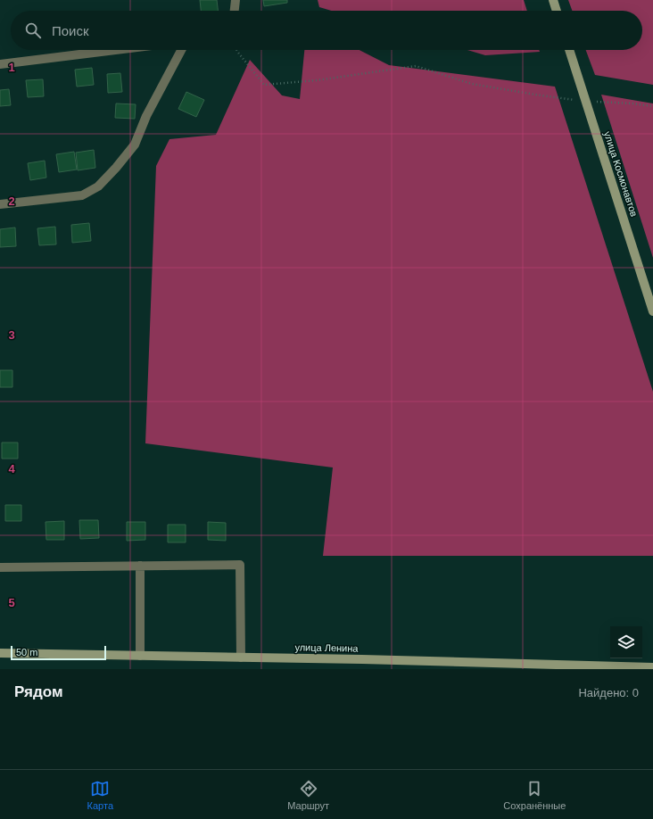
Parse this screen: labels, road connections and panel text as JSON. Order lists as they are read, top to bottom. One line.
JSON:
{"streets":{"main road":["улица Космонавтов","улица Ленина"]},"scale_bar":"50 m","page":{"search":"Поиск","scale":"50 m","heading":["Рядом","Найдено: 0"],"nav":["Карта","Маршрут","Сохранённые"]},"grid":{"rows":["1","2","3","4","5"]}}
